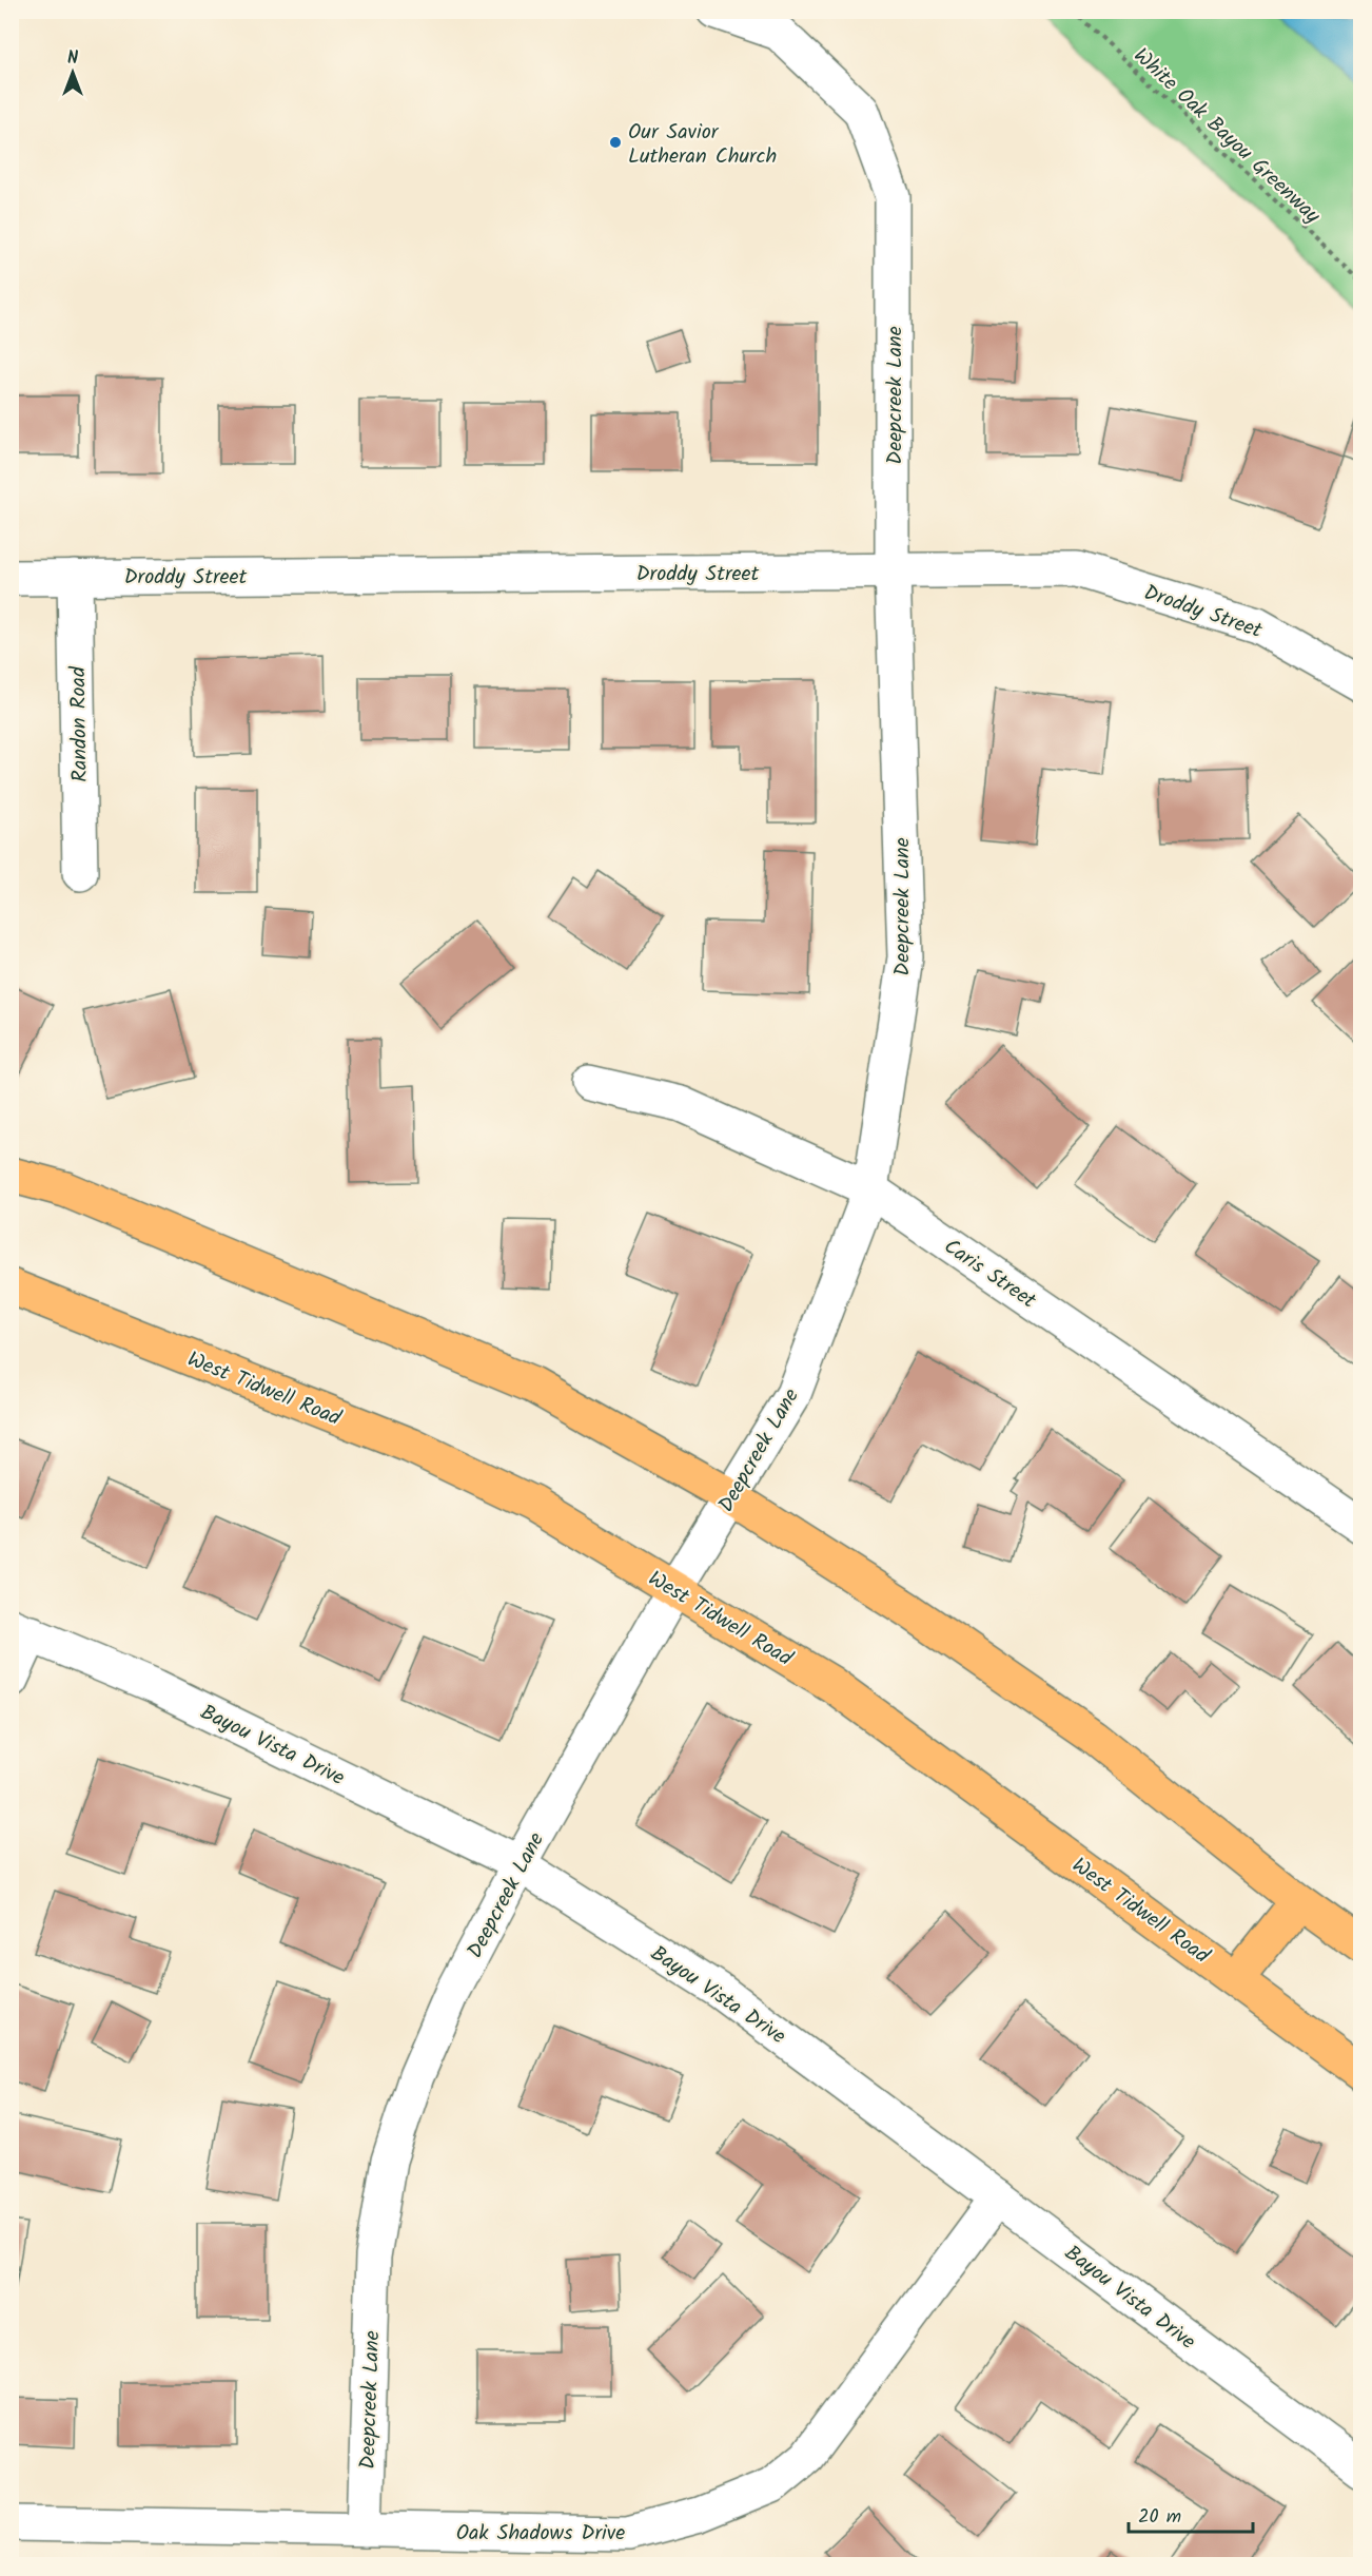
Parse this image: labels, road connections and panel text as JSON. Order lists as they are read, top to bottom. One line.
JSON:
{"streets":{"main road":["West Tidwell Road"],"street":["Deepcreek Lane","Droddy Street","Randon Road","Caris Street","Bayou Vista Drive","Oak Shadows Drive"],"path":["White Oak Bayou Greenway"]},"crossings":[["Deepcreek Lane","Droddy Street"],["Deepcreek Lane","Caris Street"],["Deepcreek Lane","West Tidwell Road"],["Deepcreek Lane","Bayou Vista Drive"],["Deepcreek Lane","Oak Shadows Drive"],["Droddy Street","Randon Road"],["Bayou Vista Drive","Oak Shadows Drive"]],"places":["Our Savior Lutheran Church"],"scale_bar":"20 m","north":"top"}
